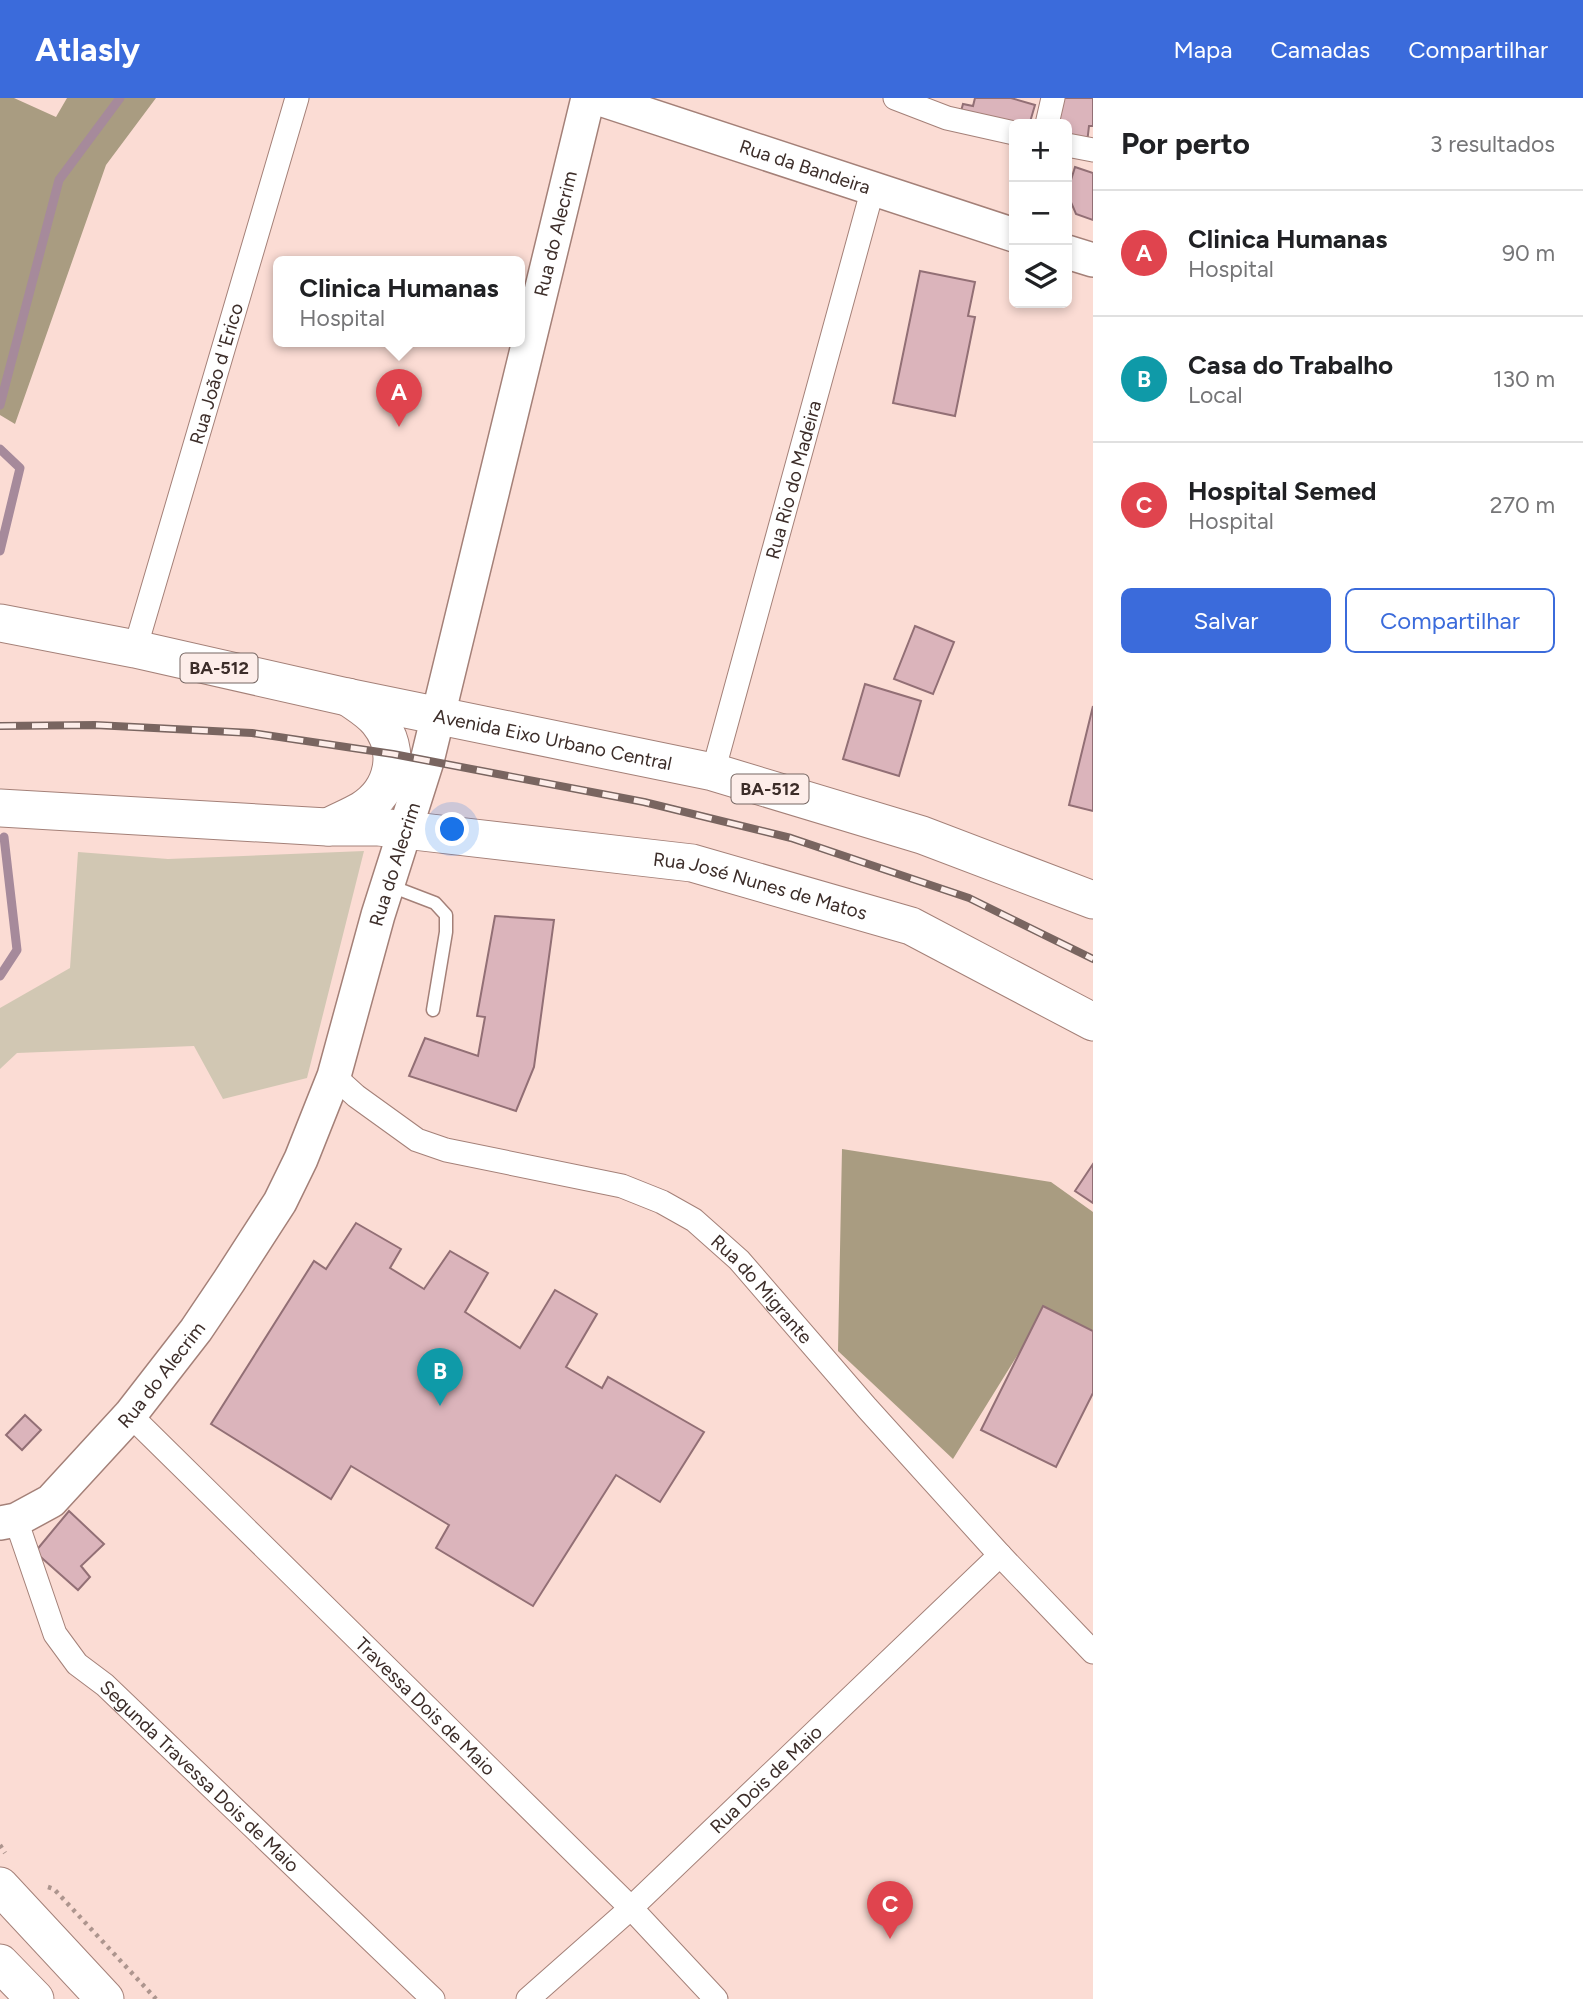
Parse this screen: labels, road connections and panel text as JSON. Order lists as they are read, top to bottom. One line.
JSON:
{"streets":{"main road":["Rua da Bandeira","Rua do Alecrim","BA-512","Avenida Eixo Urbano Central","Rua José Nunes de Matos"],"street":["Rua João d 'Erico","Rua Rio do Madeira","Rua do Migrante","Travessa Dois de Maio","Segunda Travessa Dois de Maio","Rua Dois de Maio"]},"crossings":[["Rua da Bandeira","Rua Rio do Madeira"],["Rua do Alecrim","Avenida Eixo Urbano Central"],["Rua do Alecrim","Rua José Nunes de Matos"],["Rua do Alecrim","Rua do Migrante"],["Rua do Alecrim","Travessa Dois de Maio"],["Rua do Alecrim","Segunda Travessa Dois de Maio"],["Rua João d 'Erico","Avenida Eixo Urbano Central"],["Rua Rio do Madeira","Avenida Eixo Urbano Central"],["Rua do Migrante","Rua Dois de Maio"],["Travessa Dois de Maio","Rua Dois de Maio"]],"page":{"header":"Atlasly","nav":["Mapa","Camadas","Compartilhar"],"heading":["Por perto","3 resultados"],"map_buttons":["+","−"],"list":[{"mark":"A","name":"Clinica Humanas","note":"Hospital","value":"90 m"},{"mark":"B","name":"Casa do Trabalho","note":"Local","value":"130 m"},{"mark":"C","name":"Hospital Semed","note":"Hospital","value":"270 m"}],"popup":["Clinica Humanas","Hospital"],"pins":["A","B","C"],"buttons":["Salvar","Compartilhar"]}}
